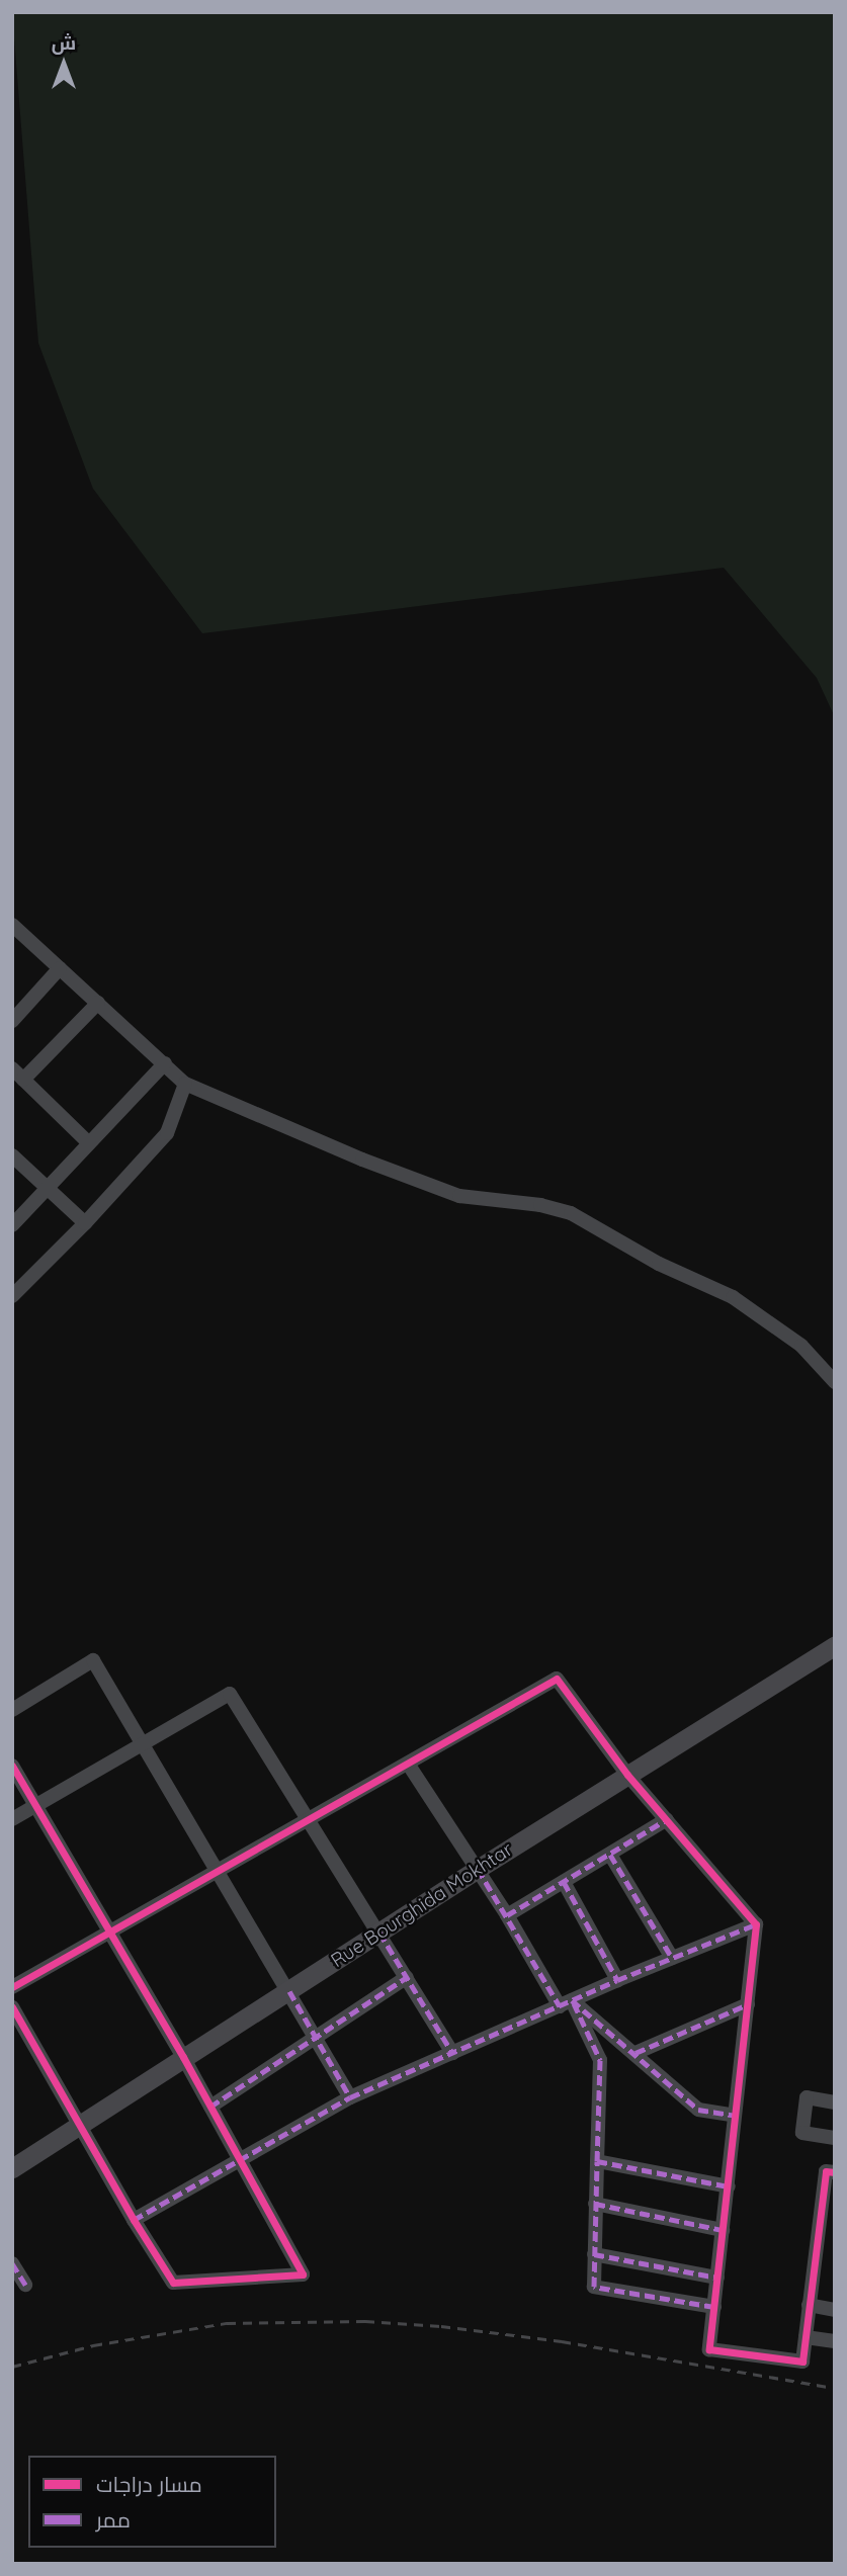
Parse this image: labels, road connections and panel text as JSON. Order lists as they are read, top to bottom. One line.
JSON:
{"streets":{"main road":["Rue Bourghida Mokhtar"]},"legend":["مسار دراجات","ممر"],"north":"top"}
